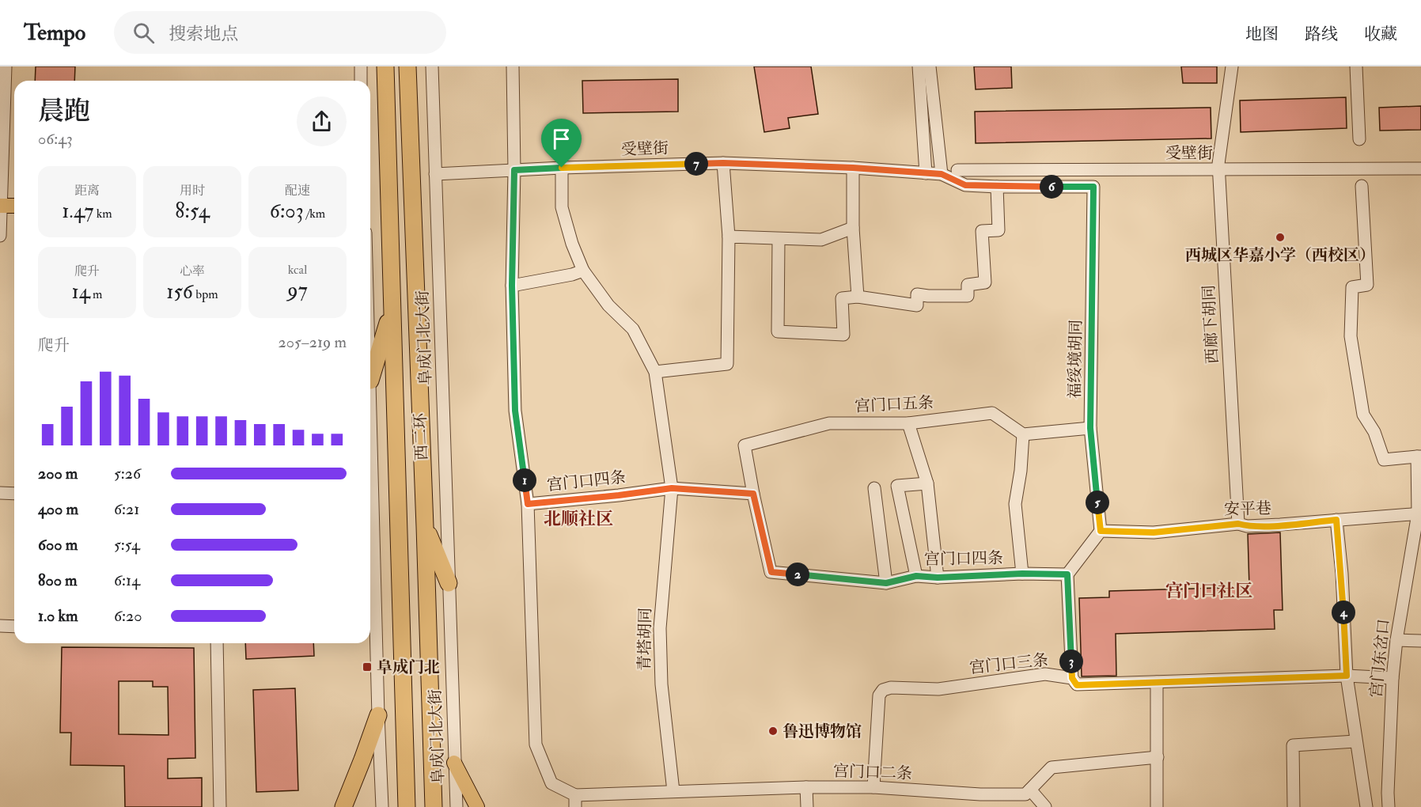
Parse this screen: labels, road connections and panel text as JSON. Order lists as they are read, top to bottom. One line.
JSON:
{"streets":{"highway":["西二环"],"street":["受壁街","西廊下胡同","阜成门北大街","福绥境胡同","宫门口五条","宫门口四条","安平巷","青塔胡同","宫门东岔口","宫门口三条","宫门口二条"]},"crossings":[["受壁街","阜成门北大街"],["受壁街","青塔胡同"],["西廊下胡同","安平巷"],["福绥境胡同","安平巷"],["宫门口五条","宫门口四条"],["宫门口四条","青塔胡同"],["安平巷","宫门东岔口"],["青塔胡同","宫门口二条"],["宫门东岔口","宫门口三条"],["宫门口三条","宫门口二条"]],"districts":["北顺社区","宫门口社区"],"places":{"other":["西城区华嘉小学（西校区）","鲁迅博物馆"],"transit":["阜成门北"]},"page":{"header":"Tempo","search":"搜索地点","nav":["地图","路线","收藏"],"heading":["晨跑","06:43"],"pins":["7","6","1","5","2","4","3"],"stats":[["距离","1.47 km"],["用时","8:54"],["配速","6:03 /km"],["爬升","14 m"],["心率","156 bpm"],["kcal","97"]],"chart":["爬升","205–219 m"],"list":[{"name":"200 m","note":"5:26"},{"name":"400 m","note":"6:21"},{"name":"600 m","note":"5:54"},{"name":"800 m","note":"6:14"},{"name":"1.0 km","note":"6:20"}]}}
